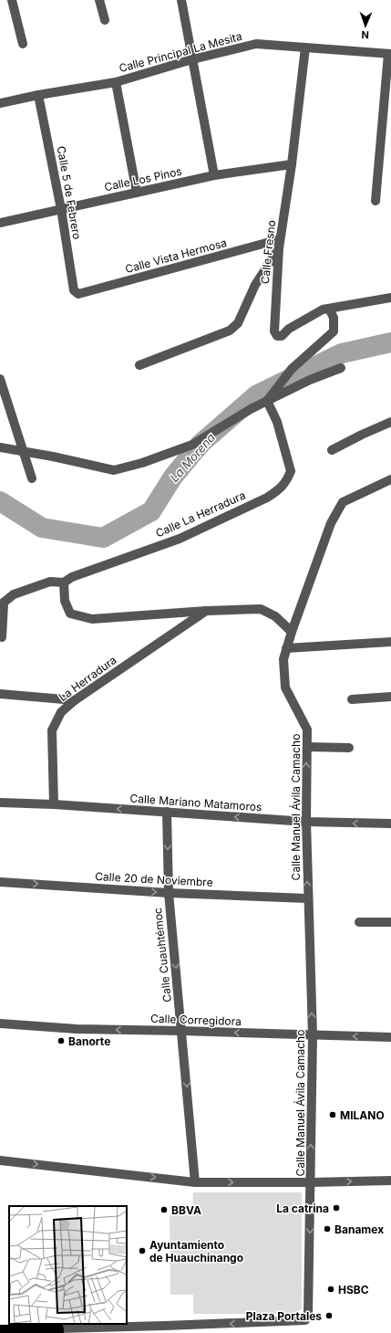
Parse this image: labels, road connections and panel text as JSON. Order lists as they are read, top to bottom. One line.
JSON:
{"streets":{"street":["Calle Principal La Mesita","Calle Los Pinos","Calle 5 de Febrero","Calle Fresno","Calle Vista Hermosa","Calle La Herradura","La Herradura","Calle Mariano Matamoros","Calle Manuel Ávila Camacho","Calle 20 de Noviembre","Calle Cuauhtémoc","Calle Corregidora"]},"crossings":[["Calle Principal La Mesita","Calle 5 de Febrero"],["Calle Principal La Mesita","Calle Fresno"],["Calle Los Pinos","Calle 5 de Febrero"],["Calle Los Pinos","Calle Fresno"],["Calle 5 de Febrero","Calle Vista Hermosa"],["Calle Fresno","Calle Vista Hermosa"],["La Herradura","Calle Mariano Matamoros"],["Calle Mariano Matamoros","Calle Manuel Ávila Camacho"],["Calle Mariano Matamoros","Calle Cuauhtémoc"],["Calle Manuel Ávila Camacho","Calle 20 de Noviembre"],["Calle Manuel Ávila Camacho","Calle Corregidora"],["Calle 20 de Noviembre","Calle Cuauhtémoc"],["Calle Cuauhtémoc","Calle Corregidora"]],"one_way":["Calle Mariano Matamoros","Calle 20 de Noviembre","Calle Cuauhtémoc","Calle Corregidora"],"water":["La Morena"],"places":["Banorte","MILANO","La catrina","BBVA","Banamex","Ayuntamiento de Huauchinango","HSBC","Plaza Portales"],"north":"bottom"}
